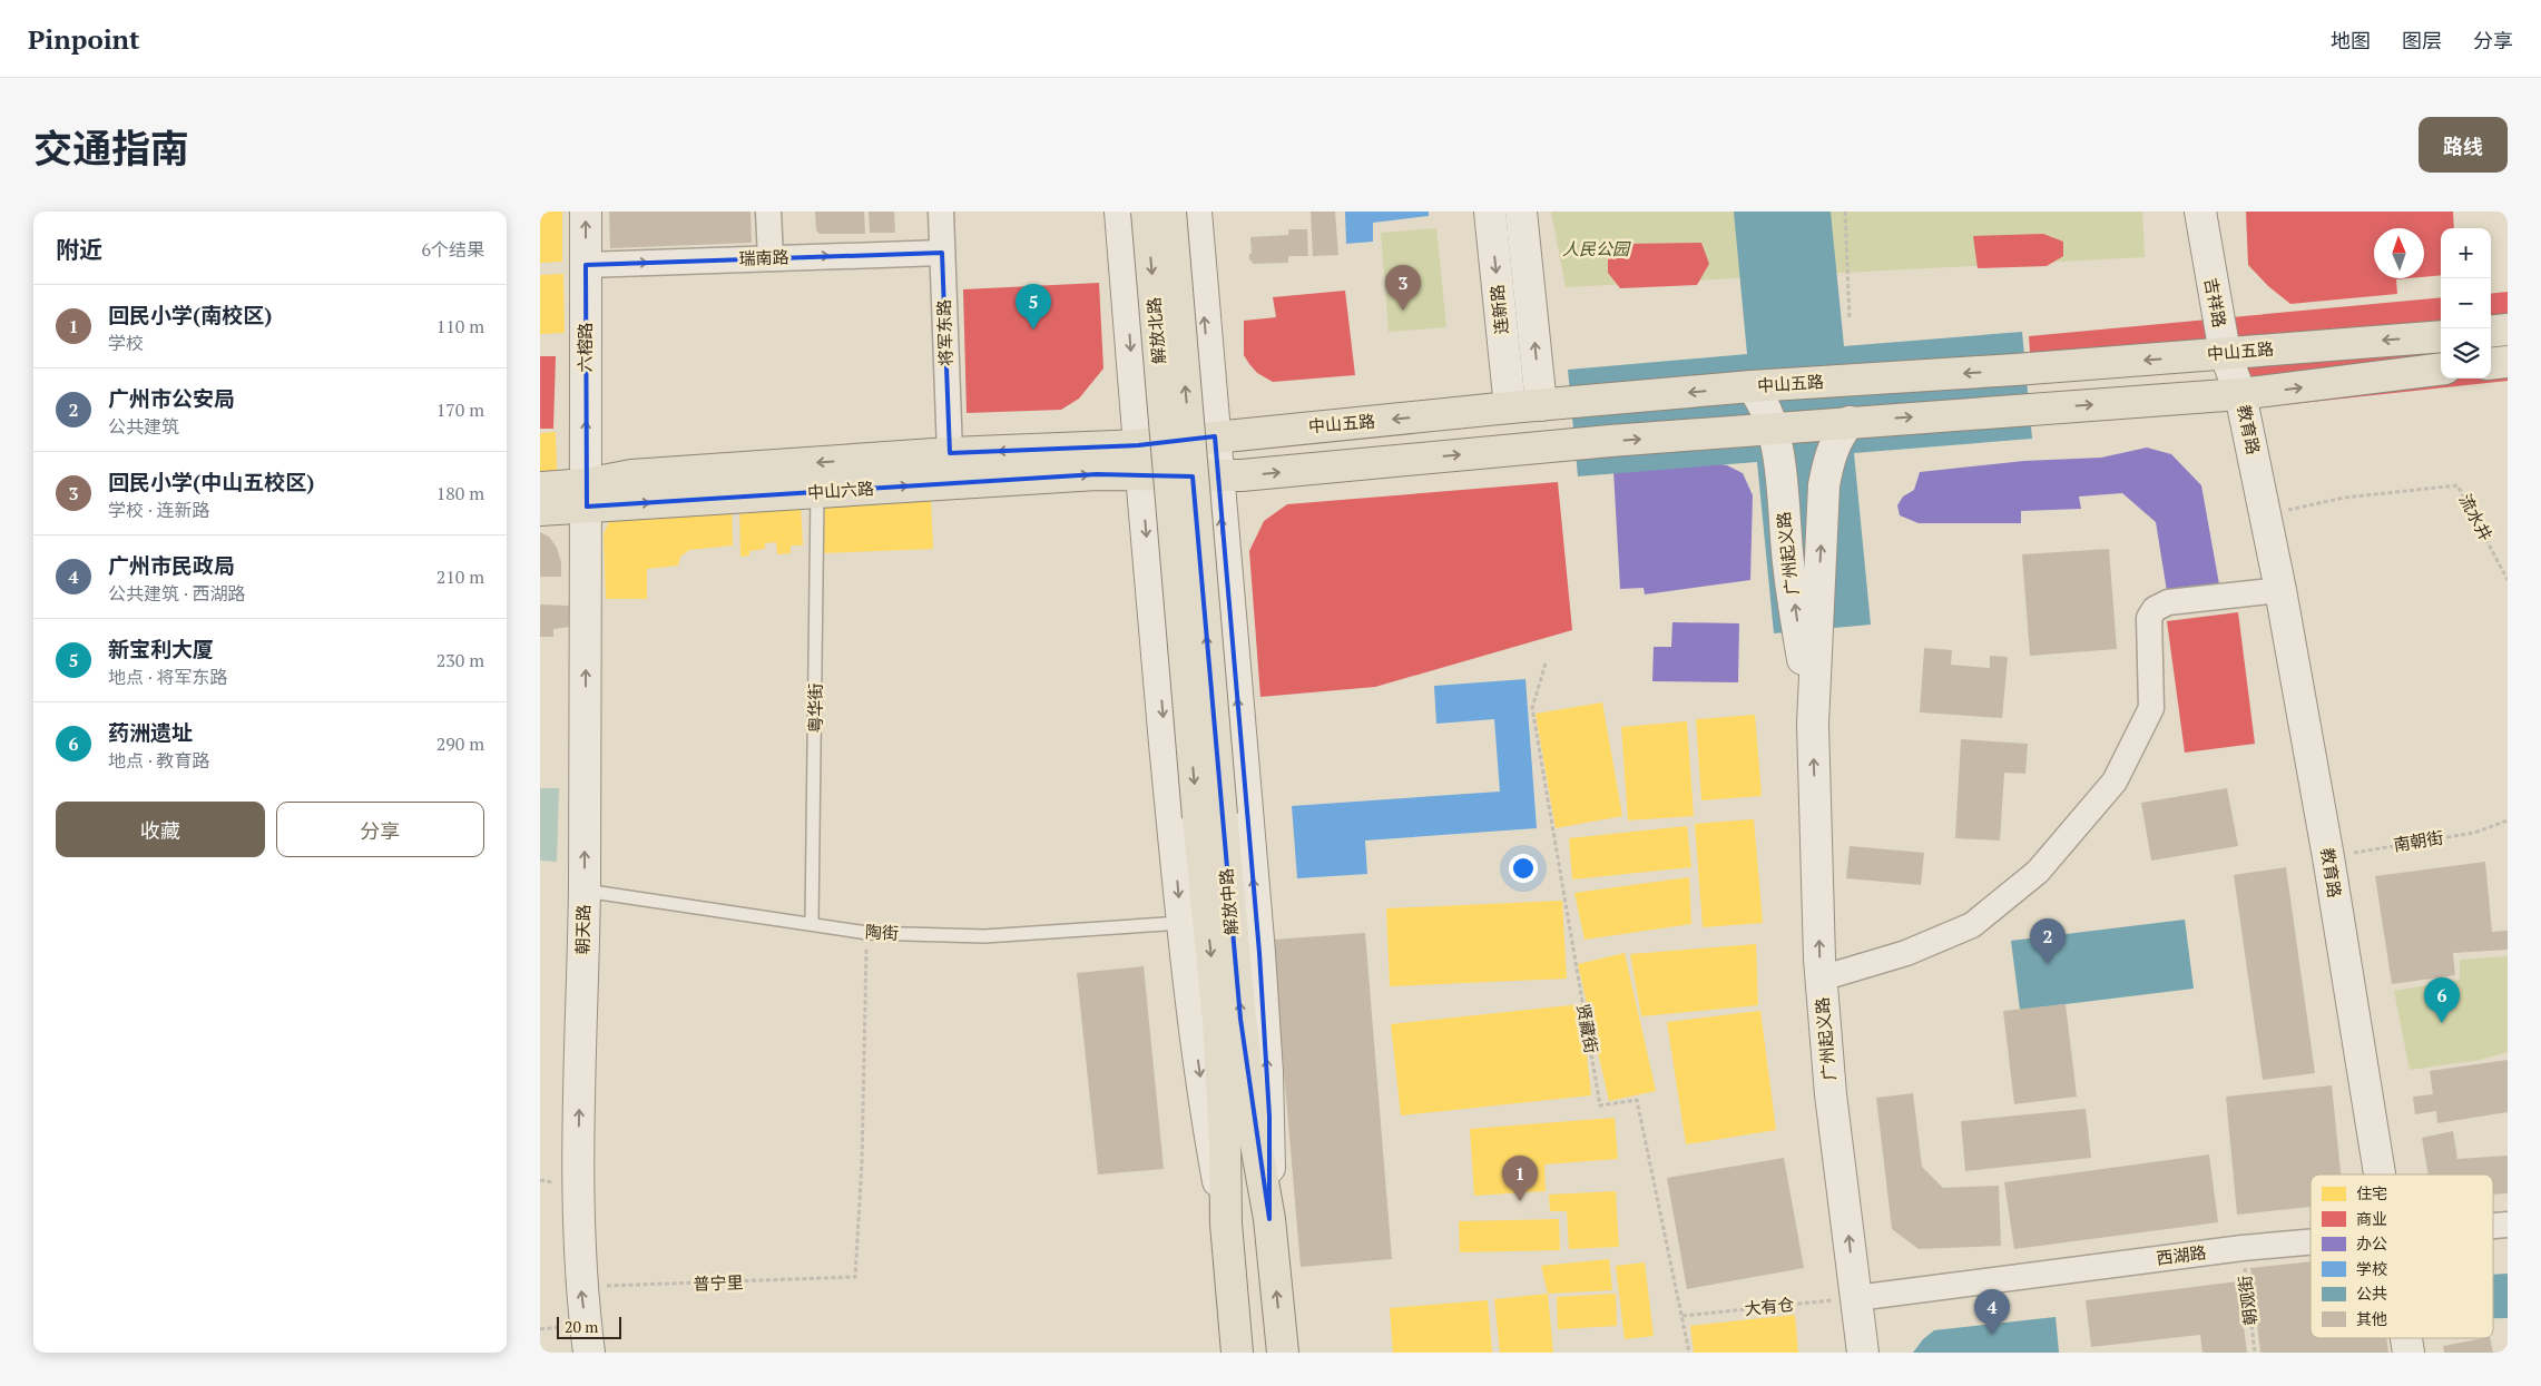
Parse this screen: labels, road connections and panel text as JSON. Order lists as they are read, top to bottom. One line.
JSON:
{"streets":{"main road":["吉祥路","连新路","解放北路","六榕路","中山五路","教育路","中山六路","广州起义路","解放中路","朝天路"],"street":["瑞南路","将军东路","西湖路"],"lane":["粤华街","陶街"],"path":["流水井","南朝街","贤藏街","普宁里","朝观街","大有仓"]},"crossings":[["瑞南路","将军东路"],["瑞南路","六榕路"],["吉祥路","中山五路"],["吉祥路","教育路"],["连新路","中山五路"],["解放北路","中山五路"],["解放北路","中山六路"],["解放北路","解放中路"],["将军东路","中山六路"],["六榕路","中山六路"],["六榕路","朝天路"],["中山五路","中山六路"],["中山五路","广州起义路"],["中山五路","解放中路"],["教育路","流水井"],["教育路","南朝街"],["中山六路","粤华街"],["中山六路","解放中路"],["中山六路","朝天路"],["广州起义路","西湖路"],["广州起义路","大有仓"],["粤华街","陶街"],["朝天路","陶街"],["朝天路","普宁里"],["陶街","普宁里"],["贤藏街","大有仓"],["西湖路","朝观街"],["西湖路","大有仓"]],"one_way":["瑞南路","六榕路","广州起义路","朝天路"],"parks":["人民公园"],"legend":["住宅","商业","办公","学校","公共","其他"],"scale_bar":"20 m","north":"top","page":{"header":"Pinpoint","nav":["地图","图层","分享"],"title":"交通指南","buttons":["路线",["收藏","分享"]],"heading":["附近","6个结果"],"map_buttons":["+","−"],"pins":["3","5","2","6","1","4"],"list":[{"mark":"1","name":"回民小学(南校区)","note":"学校","value":"110 m"},{"mark":"2","name":"广州市公安局","note":"公共建筑","value":"170 m"},{"mark":"3","name":"回民小学(中山五校区)","note":"学校 · 连新路","value":"180 m"},{"mark":"4","name":"广州市民政局","note":"公共建筑 · 西湖路","value":"210 m"},{"mark":"5","name":"新宝利大厦","note":"地点 · 将军东路","value":"230 m"},{"mark":"6","name":"药洲遗址","note":"地点 · 教育路","value":"290 m"}],"scale":"20 m"}}
